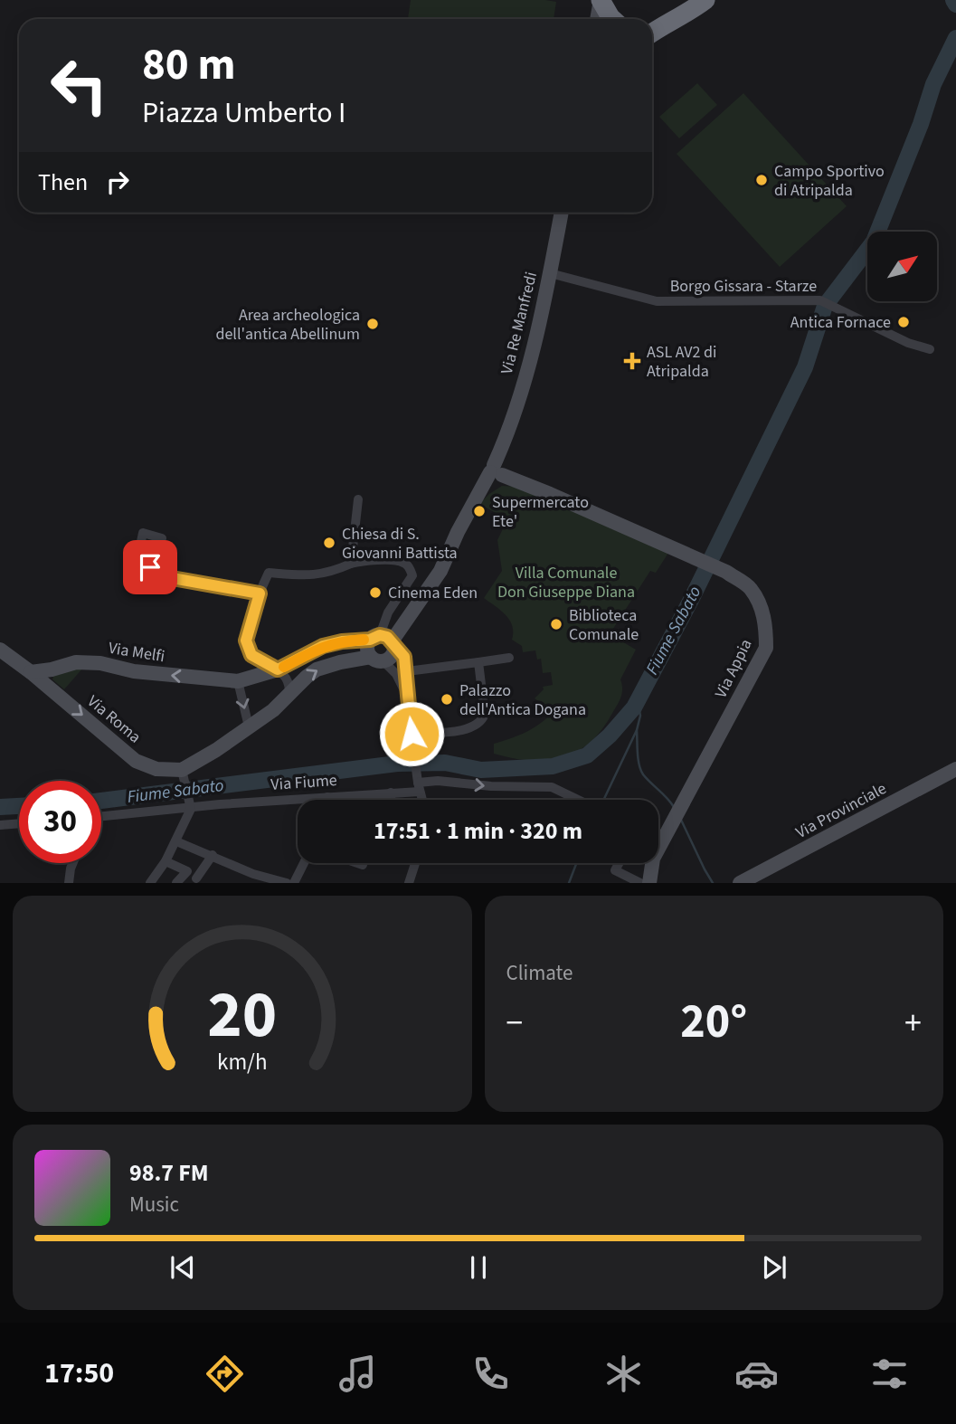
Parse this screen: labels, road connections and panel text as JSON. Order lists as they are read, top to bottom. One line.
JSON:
{"streets":{"street":["Borgo Gissara - Starze","Via Re Manfredi","Via Melfi","Via Appia","Via Roma","Via Fiume","Via Provinciale"]},"crossings":[["Borgo Gissara - Starze","Via Re Manfredi"],["Via Re Manfredi","Via Appia"],["Via Melfi","Via Roma"]],"one_way":["Via Roma"],"water":["Fiume Sabato"],"parks":["Villa Comunale Don Giuseppe Diana"],"places":{"other":["Campo Sportivo di Atripalda","Antica Fornace","Area archeologica dell'antica Abellinum","Supermercato Ete'","Chiesa di S. Giovanni Battista","Cinema Eden","Biblioteca Comunale","Palazzo dell'Antica Dogana"],"health":["ASL AV2 di Atripalda"]},"north":"top right","page":{"turn":["80 m","Piazza Umberto I"],"then":"Then","limit":"30","trip":"17:51 · 1 min · 320 m","tile":"Climate","heat":["−","20°","+"],"song":["98.7 FM","Music"],"tabs":"17:50","gauge":["20","km/h"]}}
